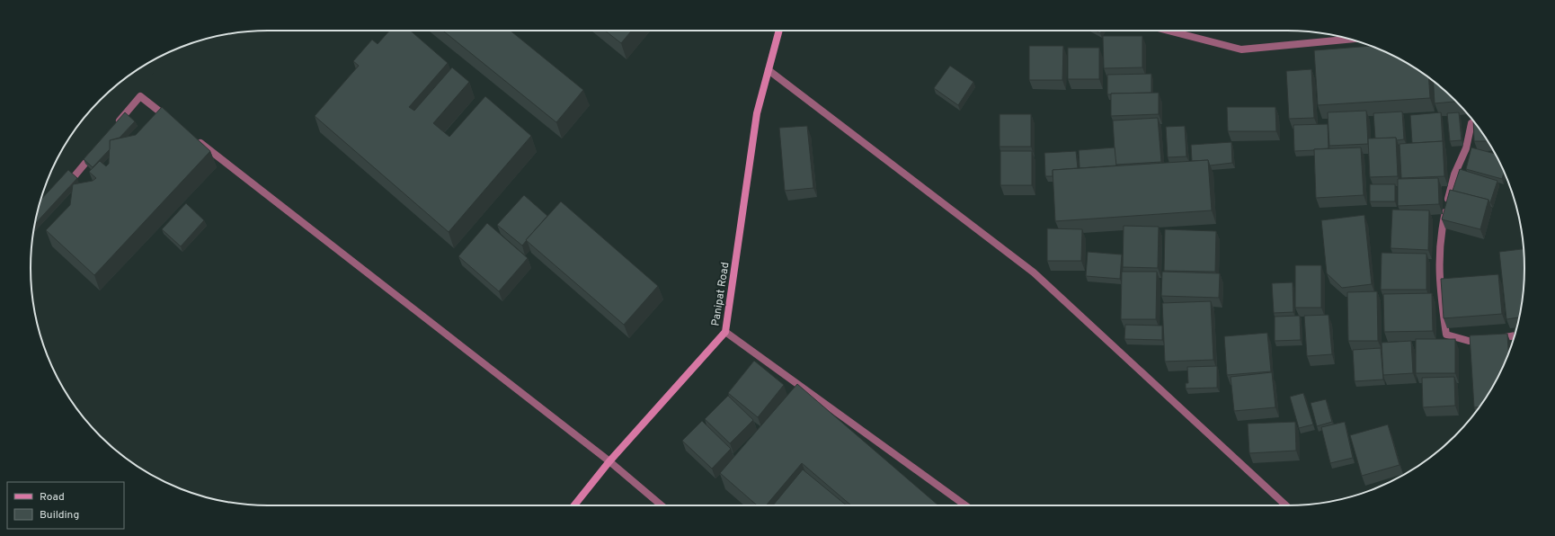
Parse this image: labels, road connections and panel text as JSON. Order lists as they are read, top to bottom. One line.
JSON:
{"streets":{"street":["Panipat Road"]},"legend":["Road","Building"]}
